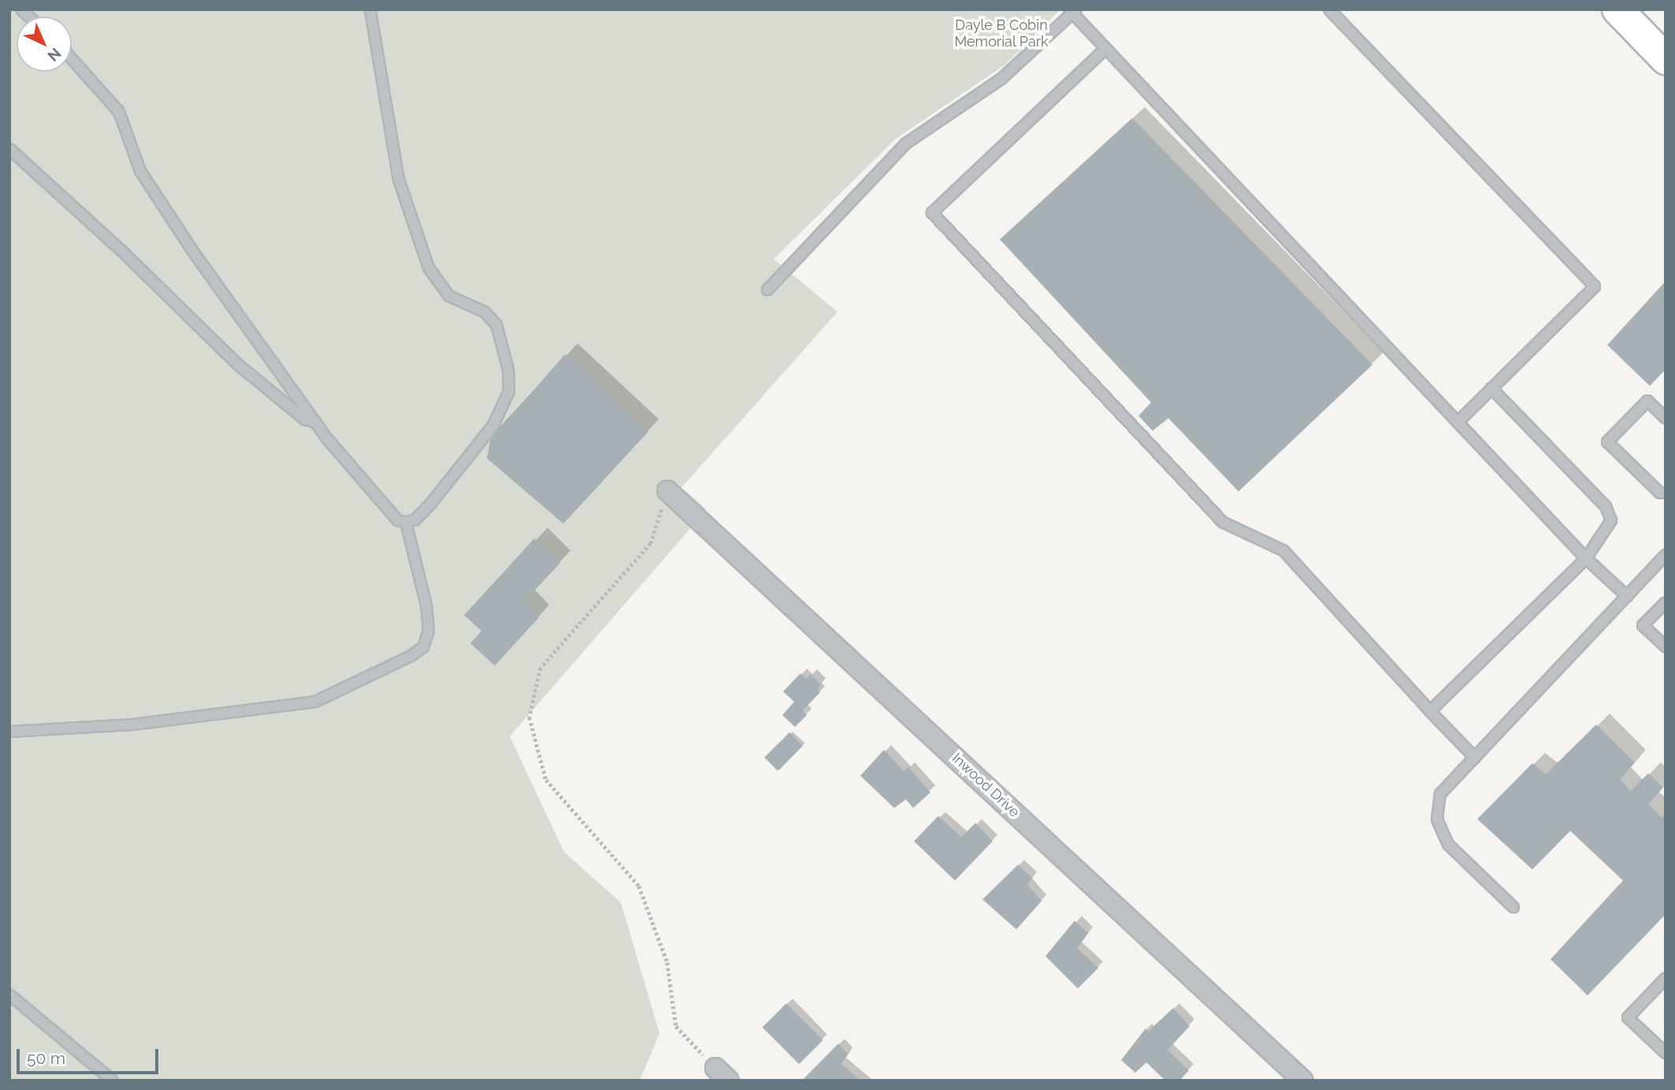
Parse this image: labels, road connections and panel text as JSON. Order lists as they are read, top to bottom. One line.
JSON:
{"streets":{"street":["Inwood Drive"]},"parks":["Dayle B Cobin Memorial Park"],"scale_bar":"50 m","north":"bottom right"}
